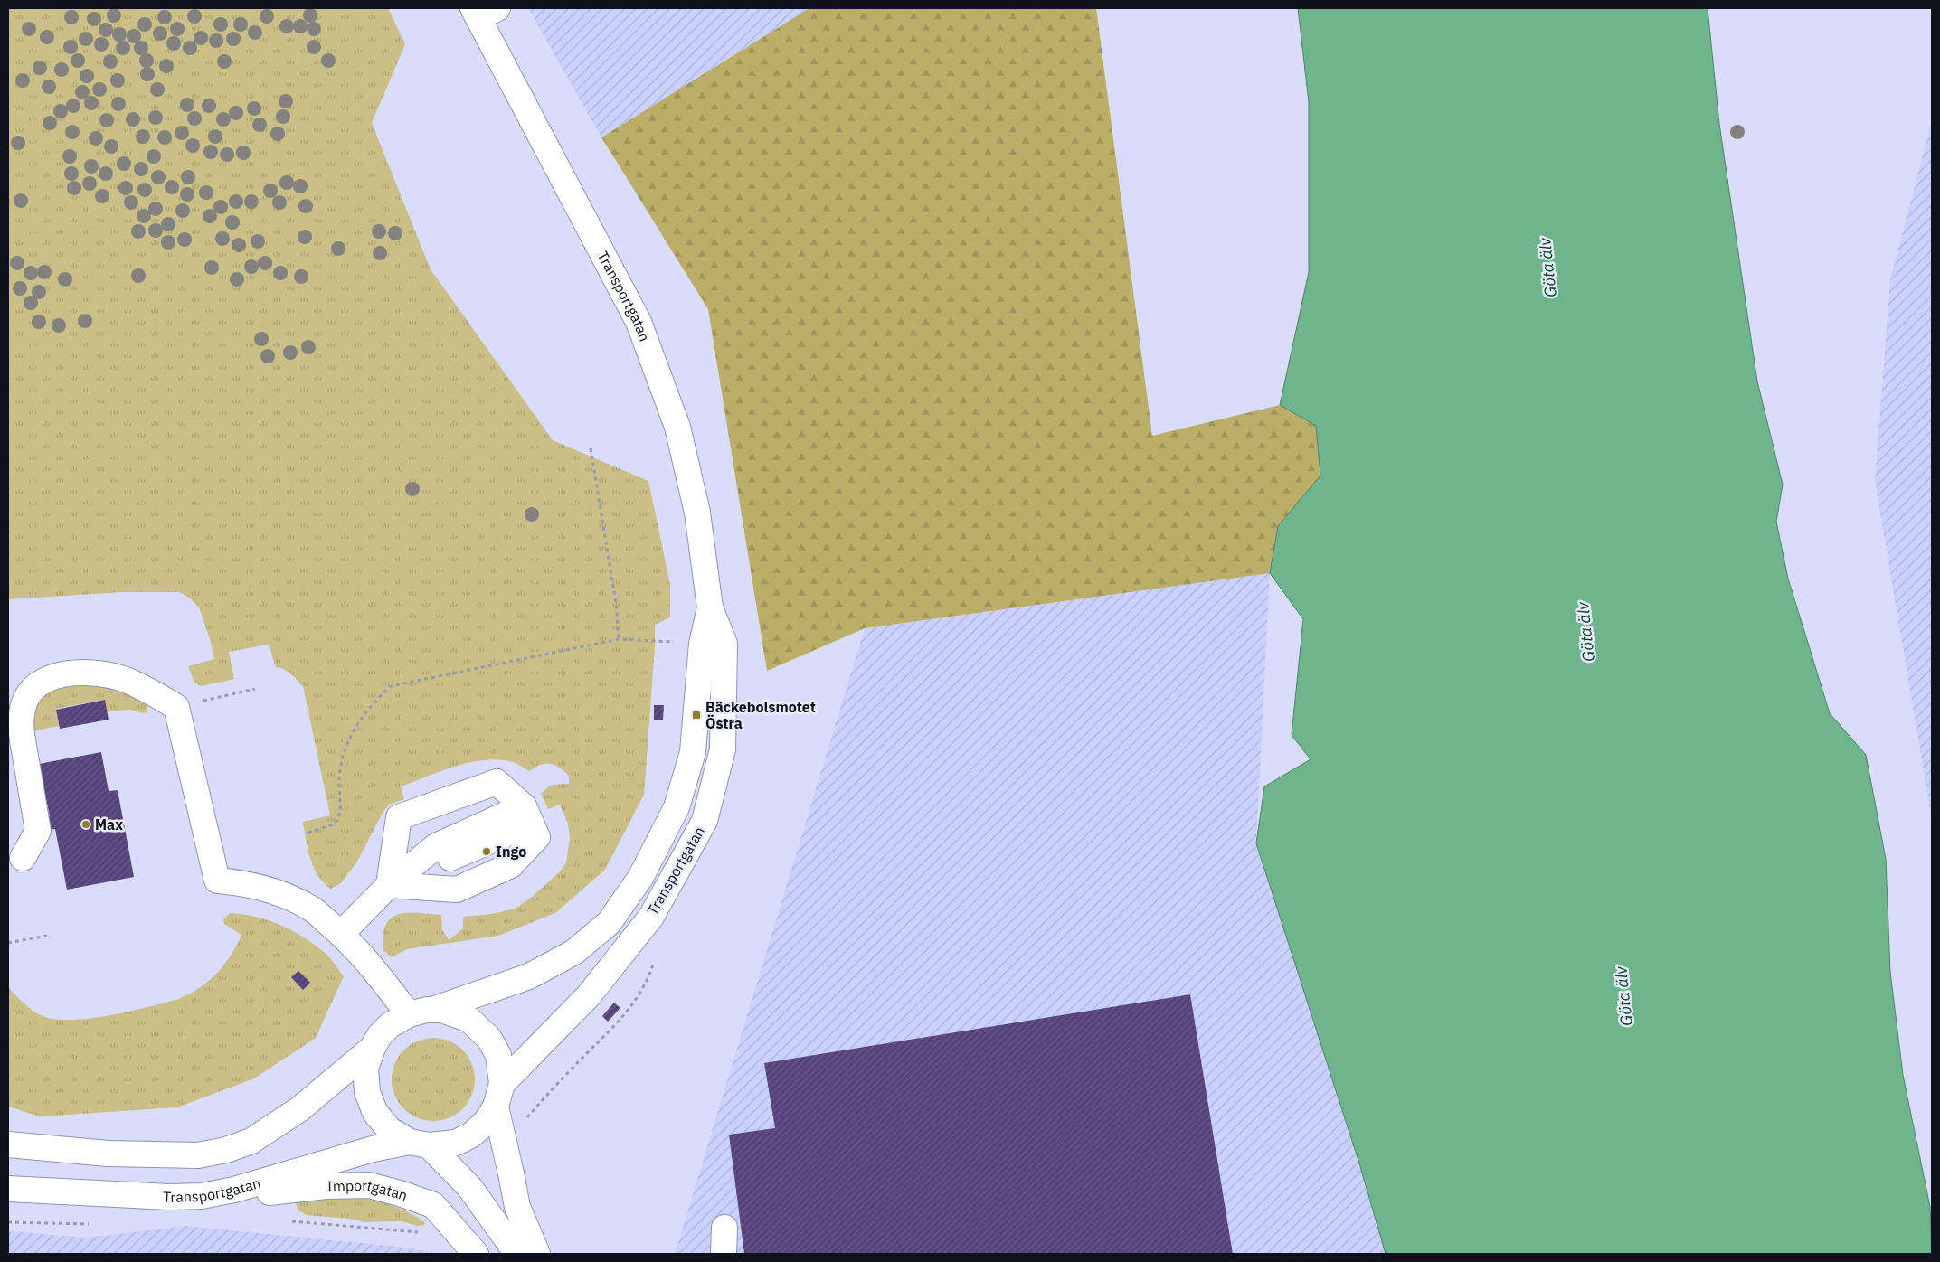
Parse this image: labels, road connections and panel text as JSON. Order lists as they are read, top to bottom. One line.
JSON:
{"streets":{"street":["Transportgatan","Importgatan"]},"crossings":[["Transportgatan","Importgatan"]],"water":["Göta älv"],"places":{"transit":["Bäckebolsmotet Östra"],"other":["Max","Ingo"]}}
